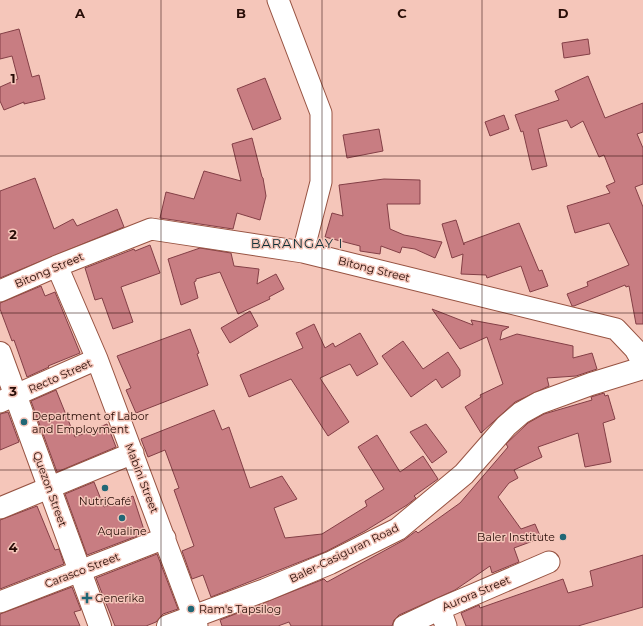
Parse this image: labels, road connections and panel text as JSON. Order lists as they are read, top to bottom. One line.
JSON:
{"streets":{"main road":["Quezon Street","Baler-Casiguran Road"],"street":["Bitong Street","Recto Street","Mabini Street","Carasco Street","Aurora Street"]},"crossings":[["Bitong Street","Mabini Street"],["Recto Street","Mabini Street"],["Recto Street","Quezon Street"],["Mabini Street","Baler-Casiguran Road"],["Mabini Street","Carasco Street"],["Quezon Street","Carasco Street"]],"districts":["BARANGAY I"],"places":{"other":["Department of Labor and Employment","NutriCafé","Aqualine","Baler Institute","Ram's Tapsilog"],"health":["Generika"]},"grid":{"columns":["A","B","C","D"],"rows":["1","2","3","4"]}}
